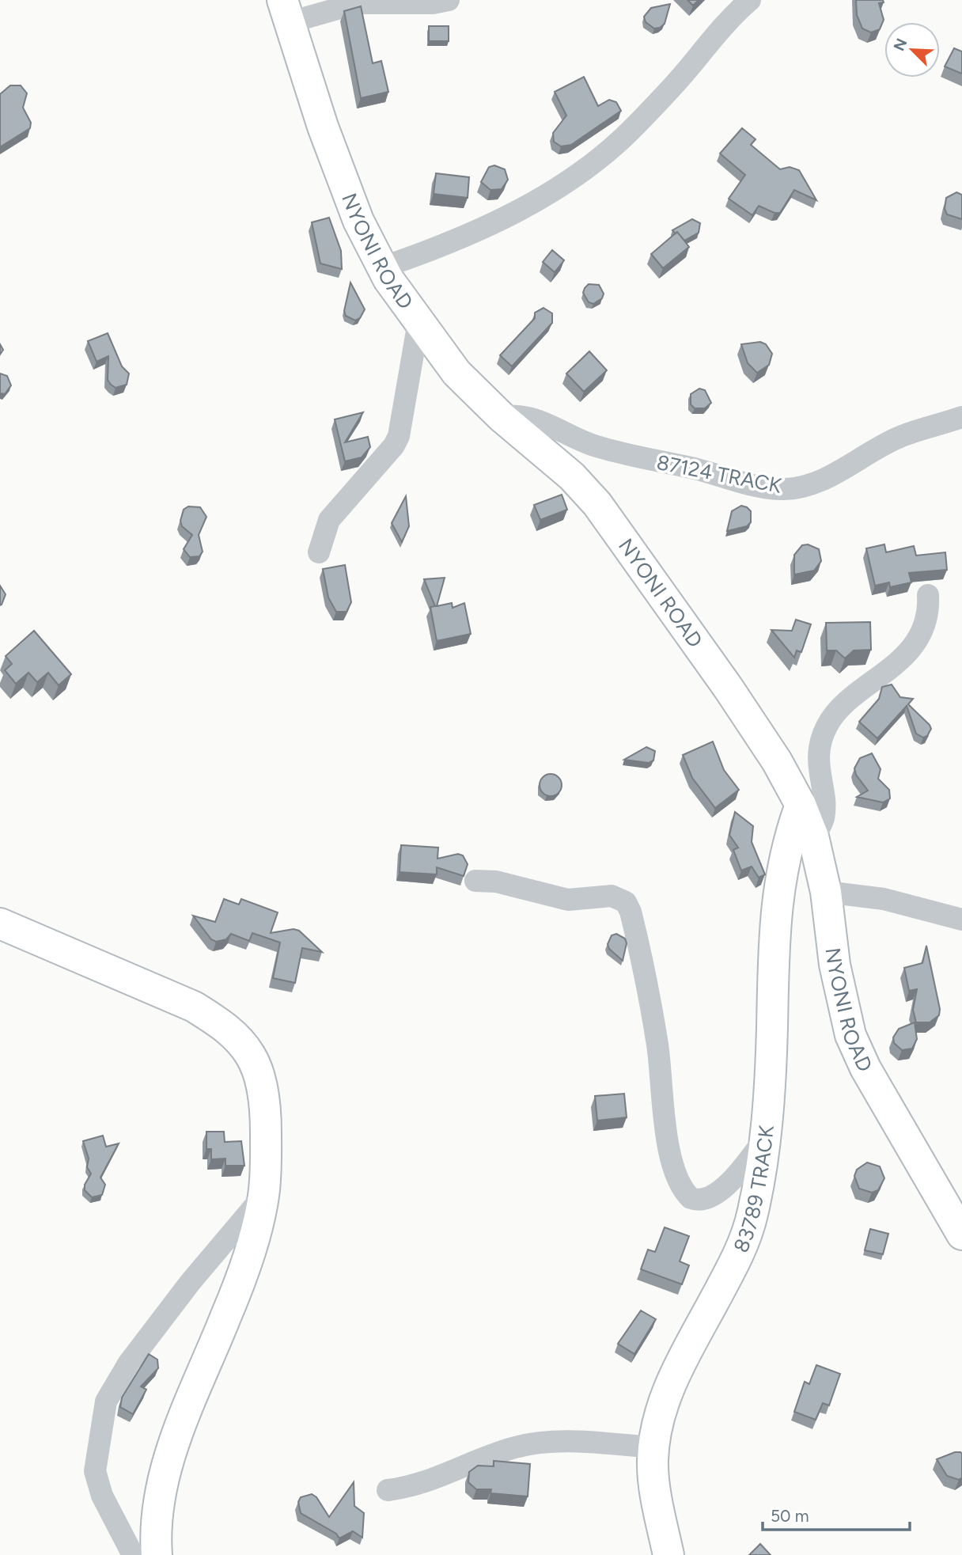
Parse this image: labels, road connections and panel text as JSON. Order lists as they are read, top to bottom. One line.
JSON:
{"streets":{"street":["NYONI ROAD","87124 TRACK","83789 TRACK"]},"crossings":[["NYONI ROAD","87124 TRACK"],["NYONI ROAD","83789 TRACK"]],"scale_bar":"50 m","north":"top left"}
